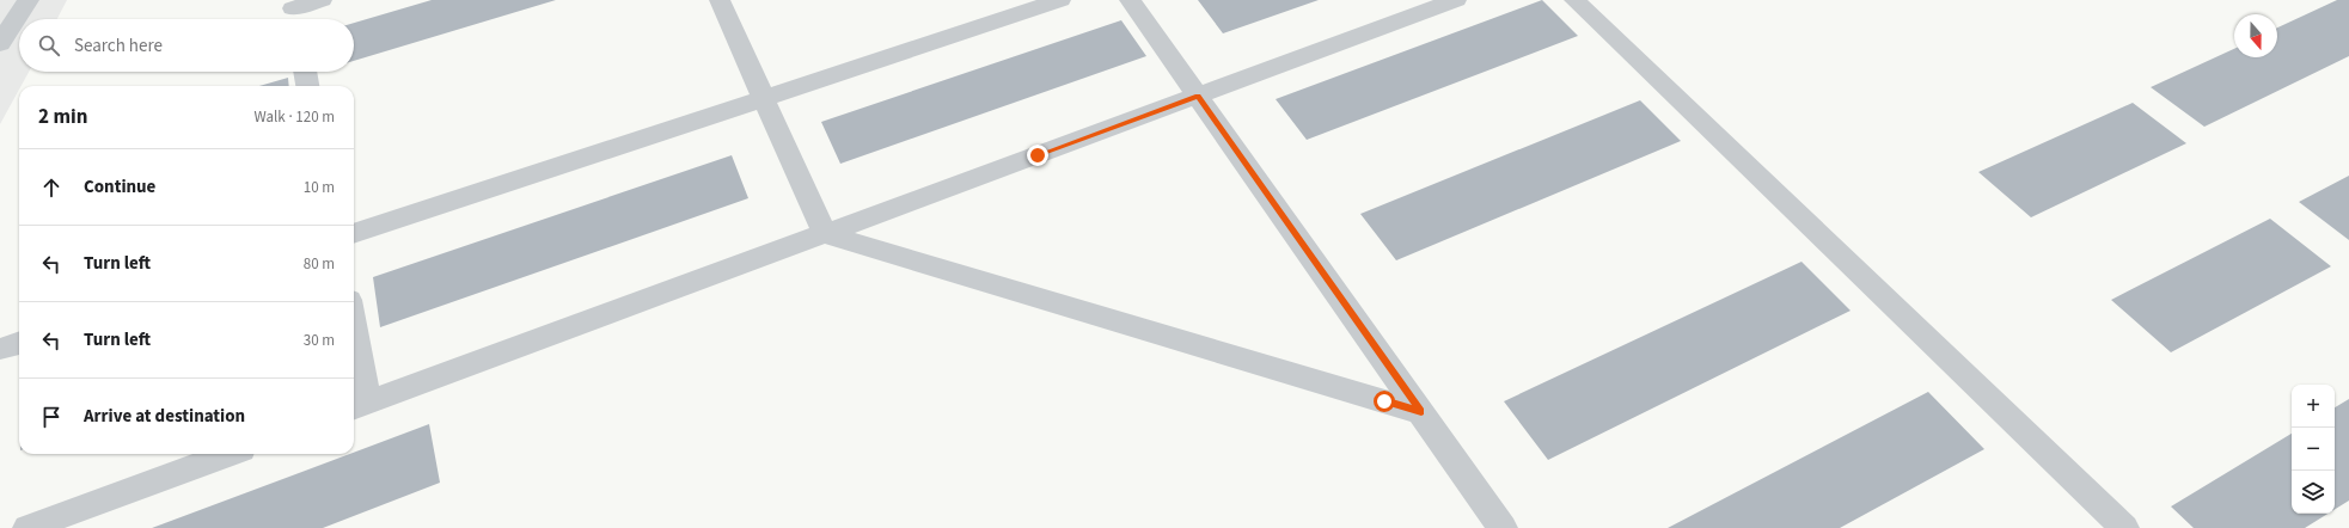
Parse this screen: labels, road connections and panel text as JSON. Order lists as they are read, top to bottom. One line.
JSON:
{"north":"bottom","page":{"search":"Search here","heading":["2 min","Walk · 120 m"],"list":[["Continue","10 m"],["Turn left","80 m"],["Turn left","30 m"],"Arrive at destination"],"map_buttons":["+","−"]}}
